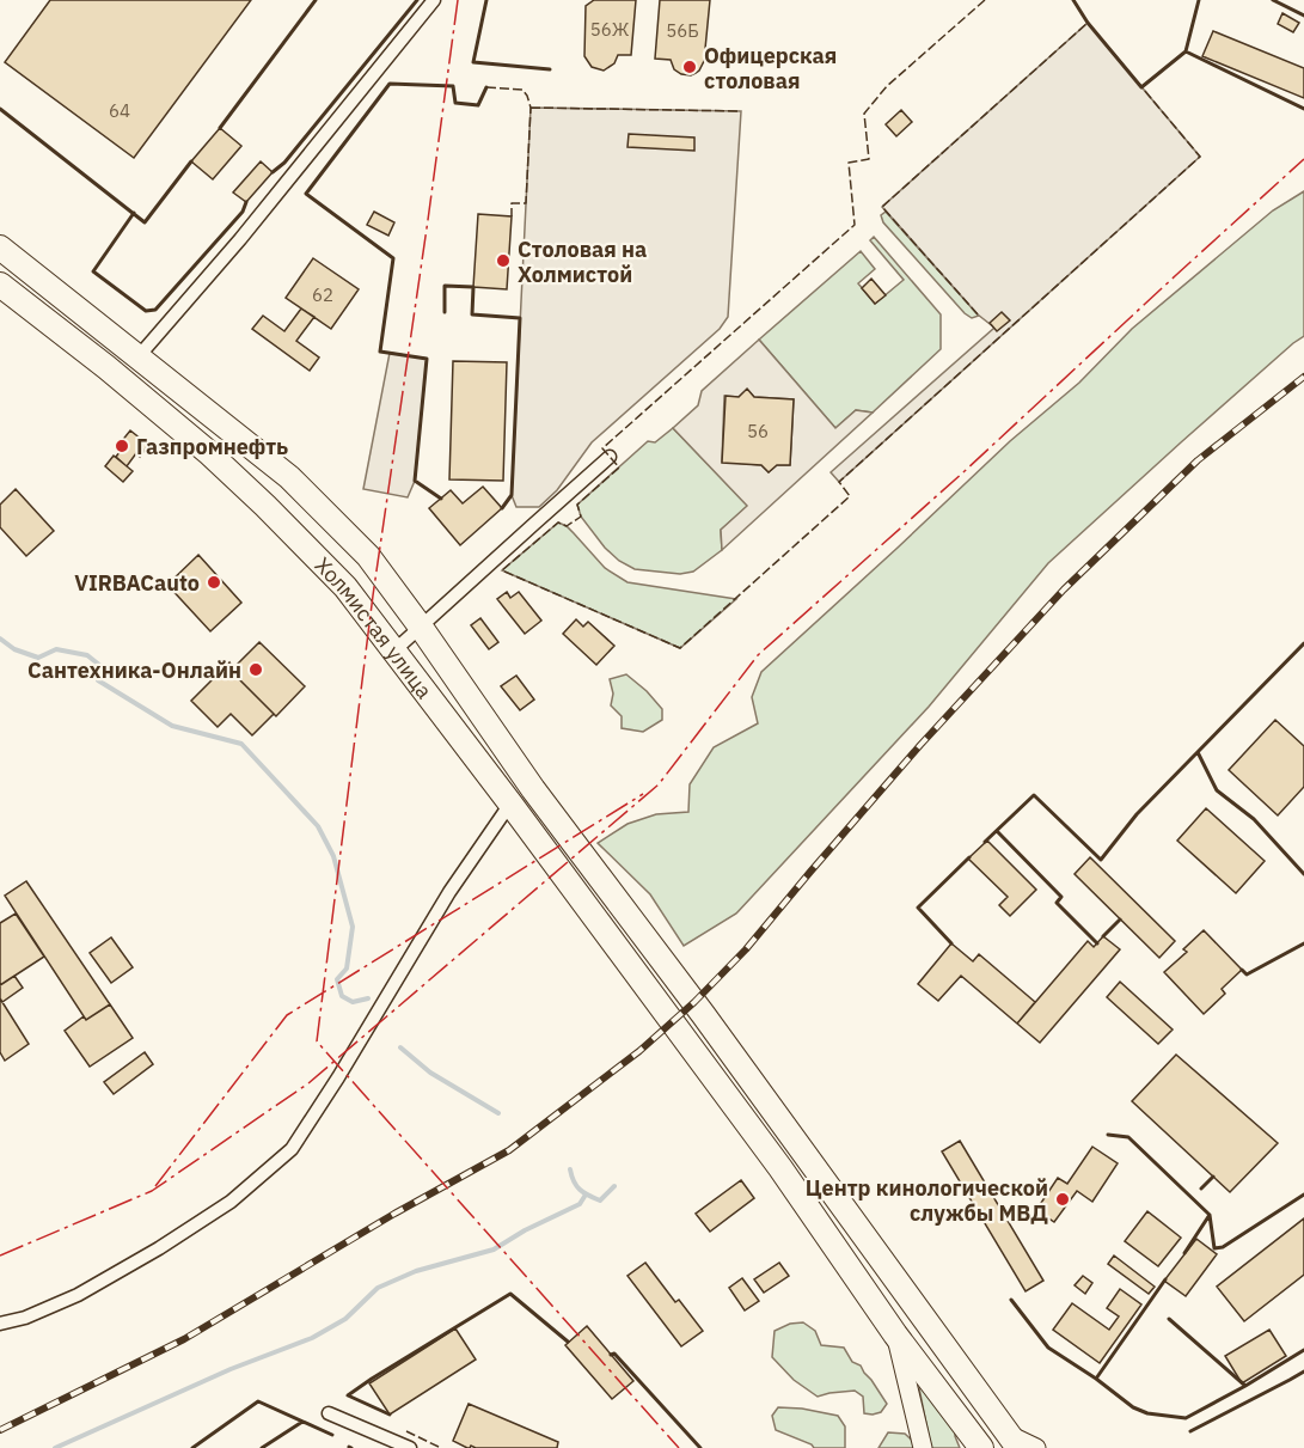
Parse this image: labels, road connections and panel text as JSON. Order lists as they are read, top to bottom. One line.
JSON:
{"streets":{"highway":["Холмистая улица"]},"places":["Офицерская столовая","Столовая на Холмистой","Газпромнефть","VIRBACauto","Сантехника-Онлайн","Центр кинологической службы МВД"],"house_numbers":["56Ж","56Б","64","62","56"]}
